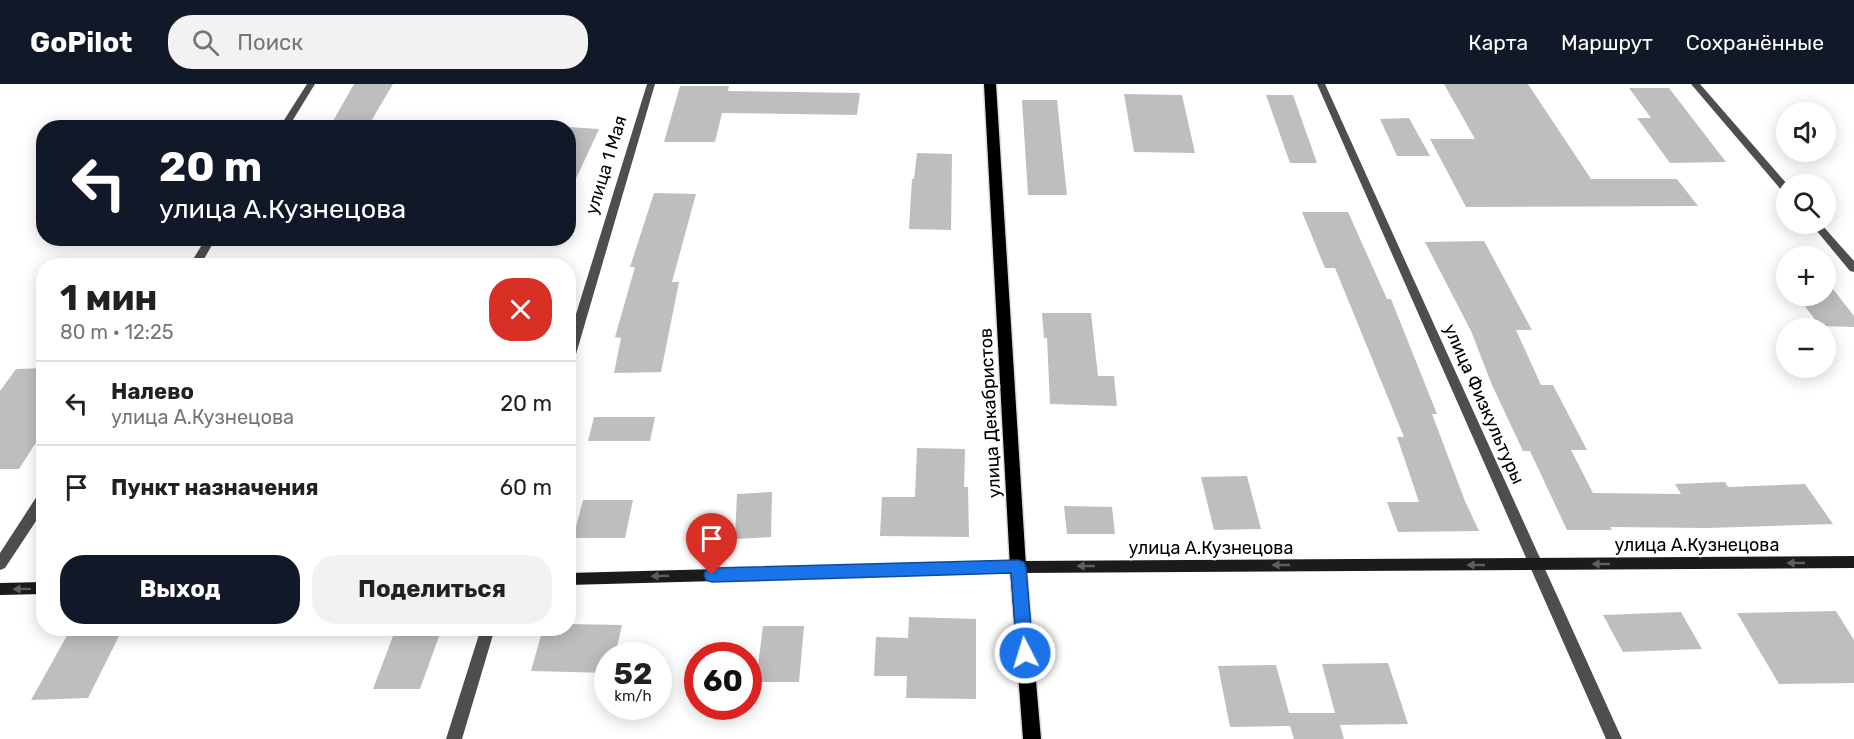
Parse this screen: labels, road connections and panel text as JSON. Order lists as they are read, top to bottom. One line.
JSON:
{"streets":{"main road":["улица Декабристов","улица А.Кузнецова"],"street":["улица 1 Мая","улица Физкультуры"]},"crossings":[["улица Физкультуры","улица А.Кузнецова"],["улица Декабристов","улица А.Кузнецова"]],"one_way":["улица А.Кузнецова"],"page":{"header":"GoPilot","search":"Поиск","nav":["Карта","Маршрут","Сохранённые"],"map_buttons":["+","−"],"turn":["20 m","улица А.Кузнецова"],"heading":["1 мин","80 m · 12:25"],"list":[{"name":"Налево","note":"улица А.Кузнецова","value":"20 m"},{"name":"Пункт назначения","value":"60 m"}],"buttons":["Выход","Поделиться"],"speed":"52 km/h","limit":"60"}}
